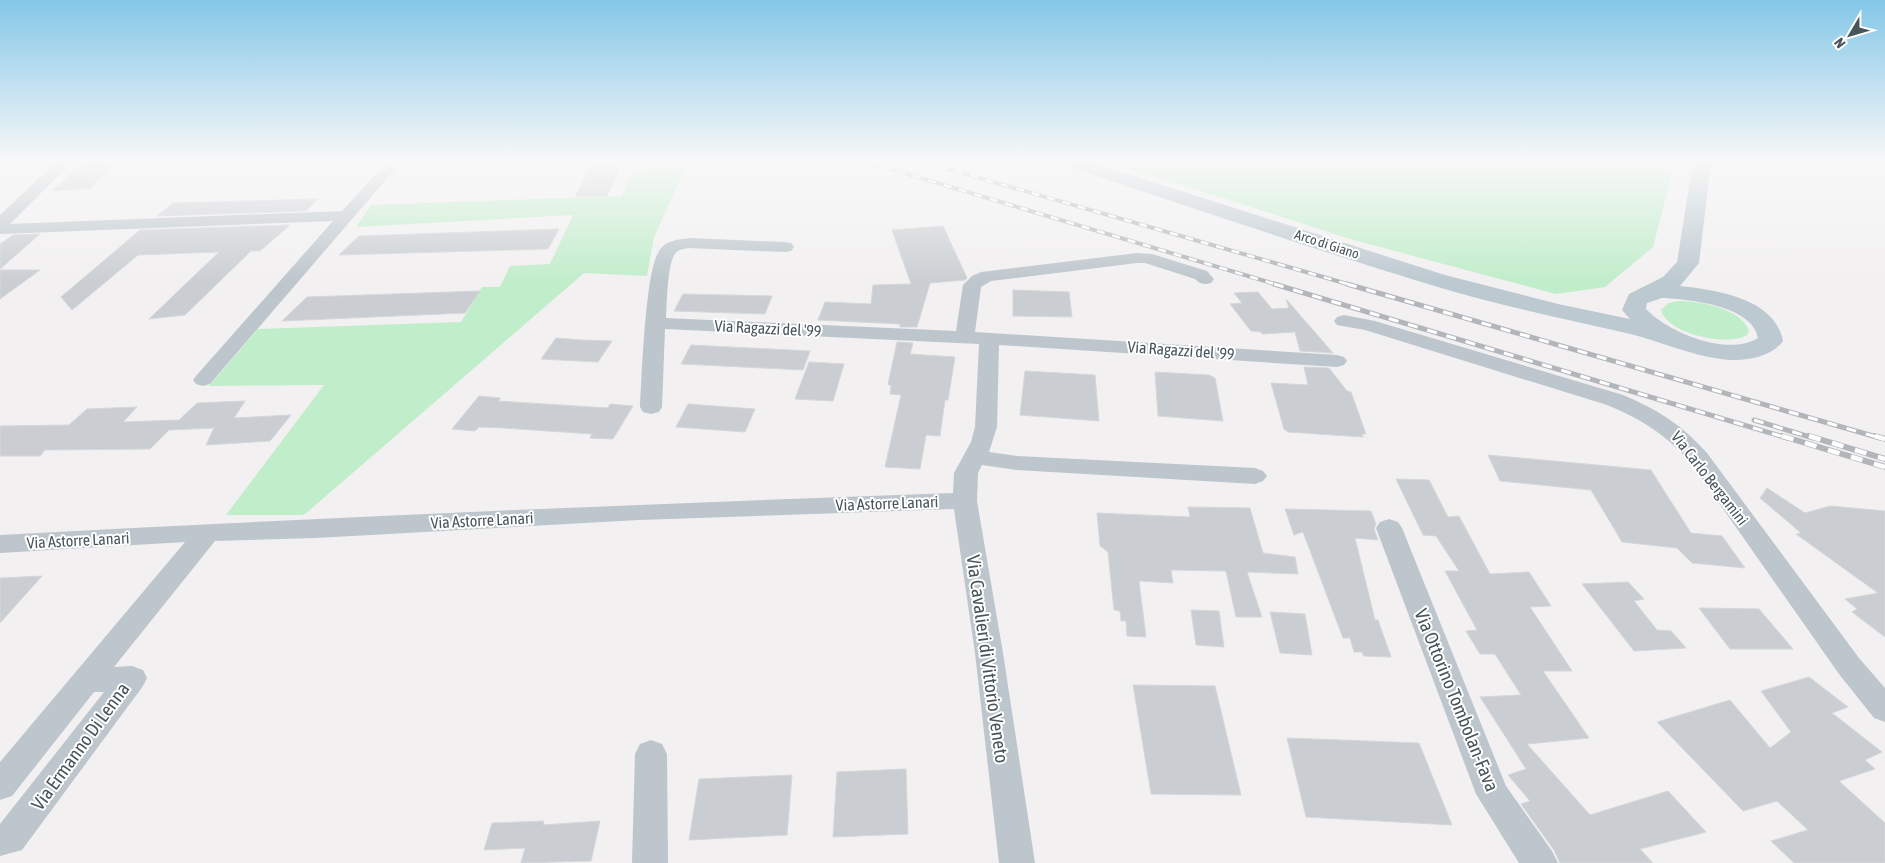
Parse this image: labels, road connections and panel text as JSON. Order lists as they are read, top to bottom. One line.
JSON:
{"streets":{"main road":["Arco di Giano"],"street":["Via Ragazzi del '99","Via Carlo Bergamini","Via Astorre Lanari","Via Cavalieri di Vittorio Veneto","Via Ottorino Tombolan-Fava","Via Ermanno Di Lenna"]},"crossings":[["Via Ragazzi del '99","Via Cavalieri di Vittorio Veneto"],["Via Astorre Lanari","Via Cavalieri di Vittorio Veneto"],["Via Astorre Lanari","Via Ermanno Di Lenna"]],"north":"bottom left"}
